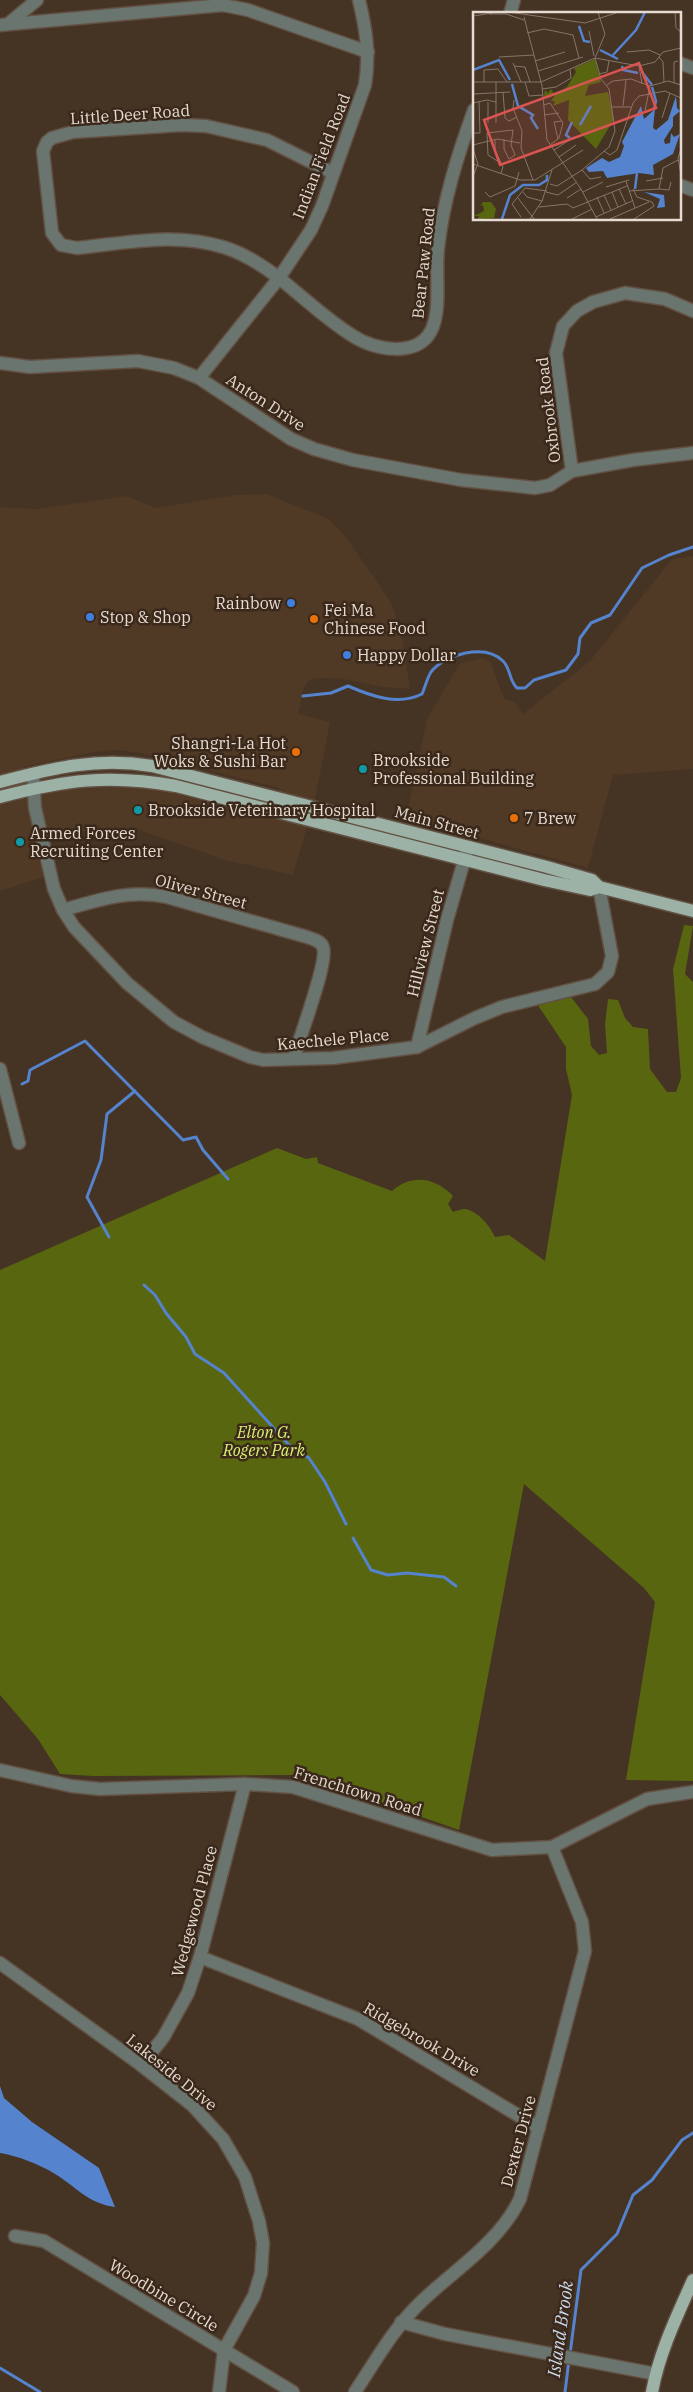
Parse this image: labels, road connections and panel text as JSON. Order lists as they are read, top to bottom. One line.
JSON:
{"streets":{"main road":["Main Street"],"street":["Little Deer Road","Indian Field Road","Bear Paw Road","Anton Drive","Oxbrook Road","Oliver Street","Hillview Street","Kaechele Place","Frenchtown Road","Wedgewood Place","Ridgebrook Drive","Lakeside Drive","Dexter Drive","Woodbine Circle"]},"crossings":[["Little Deer Road","Indian Field Road"],["Little Deer Road","Bear Paw Road"],["Indian Field Road","Bear Paw Road"],["Indian Field Road","Anton Drive"],["Anton Drive","Oxbrook Road"],["Main Street","Hillview Street"],["Main Street","Kaechele Place"],["Oliver Street","Kaechele Place"],["Hillview Street","Kaechele Place"],["Frenchtown Road","Wedgewood Place"],["Frenchtown Road","Dexter Drive"],["Wedgewood Place","Ridgebrook Drive"],["Wedgewood Place","Lakeside Drive"],["Ridgebrook Drive","Dexter Drive"],["Lakeside Drive","Woodbine Circle"]],"water":["Island Brook"],"parks":["Elton G. Rogers Park"],"places":["Rainbow","Stop & Shop","Fei Ma Chinese Food","Happy Dollar","Shangri-La Hot Woks & Sushi Bar","Brookside Professional Building","Brookside Veterinary Hospital","7 Brew","Armed Forces Recruiting Center"]}
